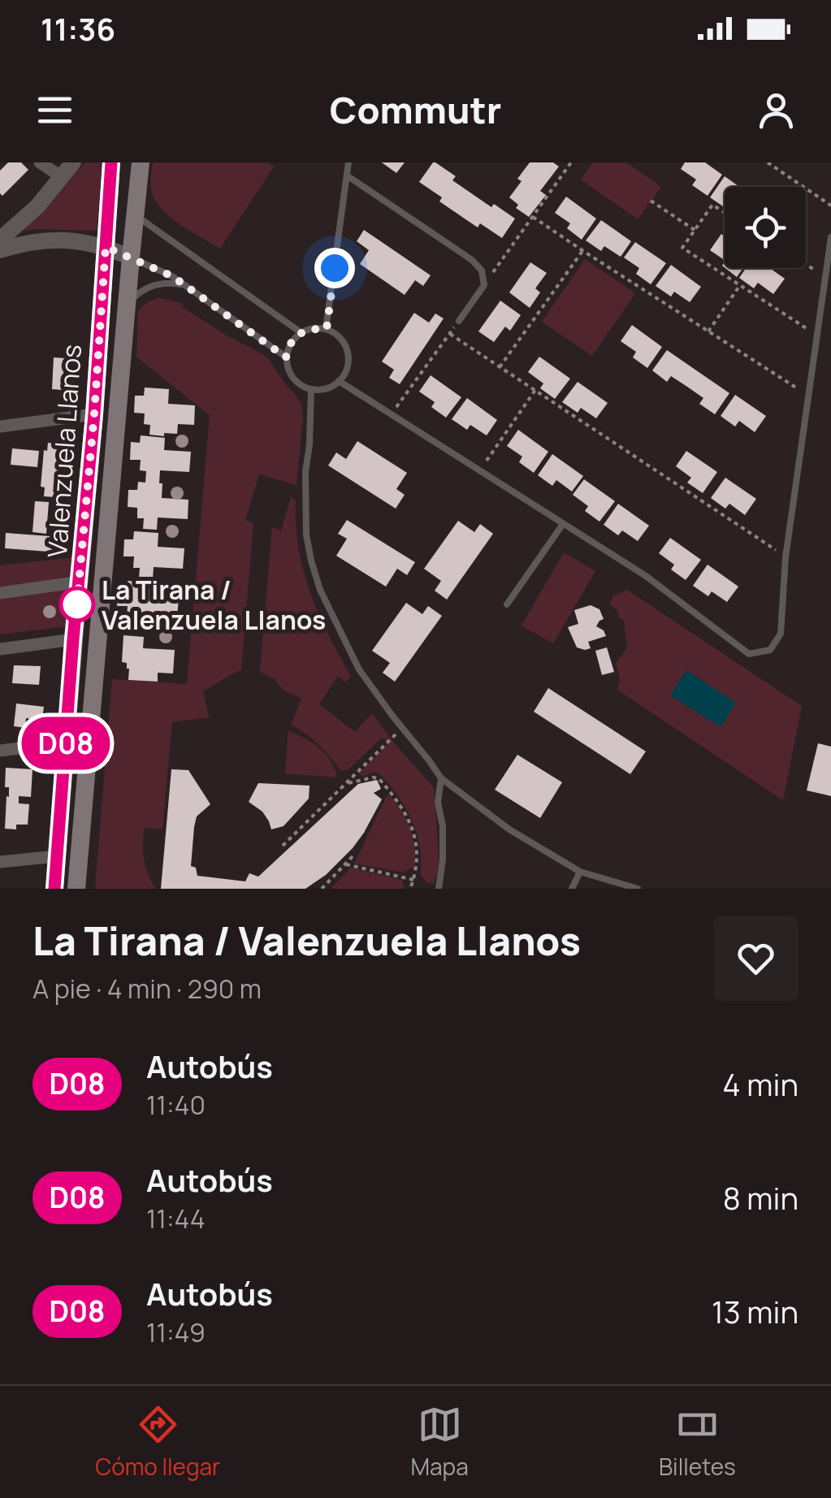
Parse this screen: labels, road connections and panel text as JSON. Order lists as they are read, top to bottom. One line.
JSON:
{"streets":{"main road":["Valenzuela Llanos"]},"places":["La Tirana / Valenzuela Llanos"],"lines":["bus line D08"],"page":{"status":"11:36","header":"Commutr","on_map":"D08","heading":["La Tirana / Valenzuela Llanos","A pie · 4 min · 290 m"],"list":[{"mark":"D08","name":"Autobús","note":"11:40","value":"4 min"},{"mark":"D08","name":"Autobús","note":"11:44","value":"8 min"},{"mark":"D08","name":"Autobús","note":"11:49","value":"13 min"}],"tabs":["Cómo llegar","Mapa","Billetes"]}}
